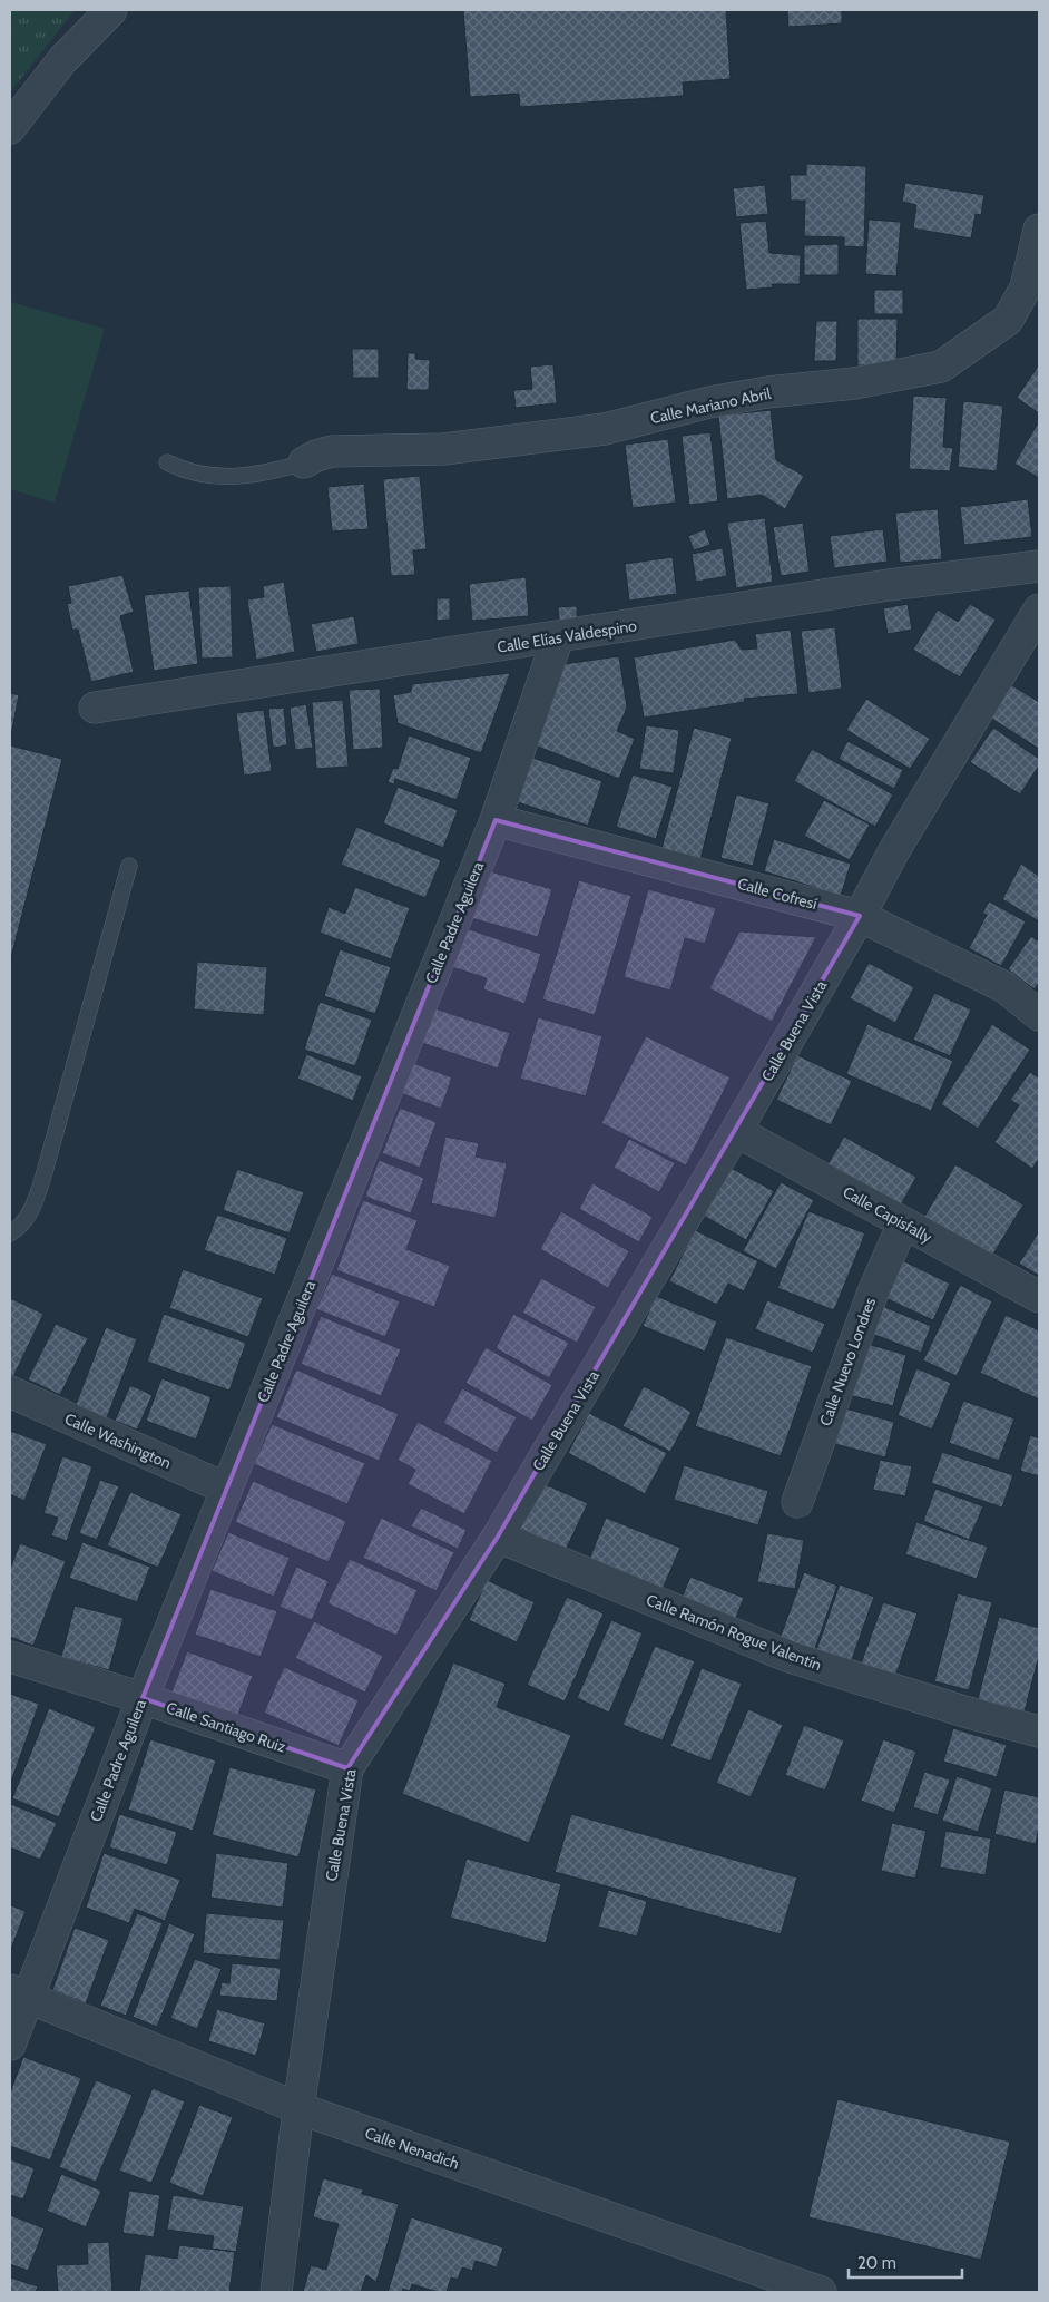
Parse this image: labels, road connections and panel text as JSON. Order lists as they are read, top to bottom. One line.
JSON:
{"streets":{"street":["Calle Mariano Abril","Calle Elías Valdespino","Calle Cofresí","Calle Padre Aguilera","Calle Buena Vista","Calle Capisfally","Calle Nuevo Londres","Calle Washington","Calle Ramón Rogue Valentín","Calle Santiago Ruiz","Calle Nenadich"]},"crossings":[["Calle Elías Valdespino","Calle Padre Aguilera"],["Calle Cofresí","Calle Padre Aguilera"],["Calle Cofresí","Calle Buena Vista"],["Calle Padre Aguilera","Calle Washington"],["Calle Padre Aguilera","Calle Santiago Ruiz"],["Calle Padre Aguilera","Calle Nenadich"],["Calle Buena Vista","Calle Capisfally"],["Calle Buena Vista","Calle Ramón Rogue Valentín"],["Calle Buena Vista","Calle Santiago Ruiz"],["Calle Buena Vista","Calle Nenadich"],["Calle Capisfally","Calle Nuevo Londres"]],"scale_bar":"20 m"}
